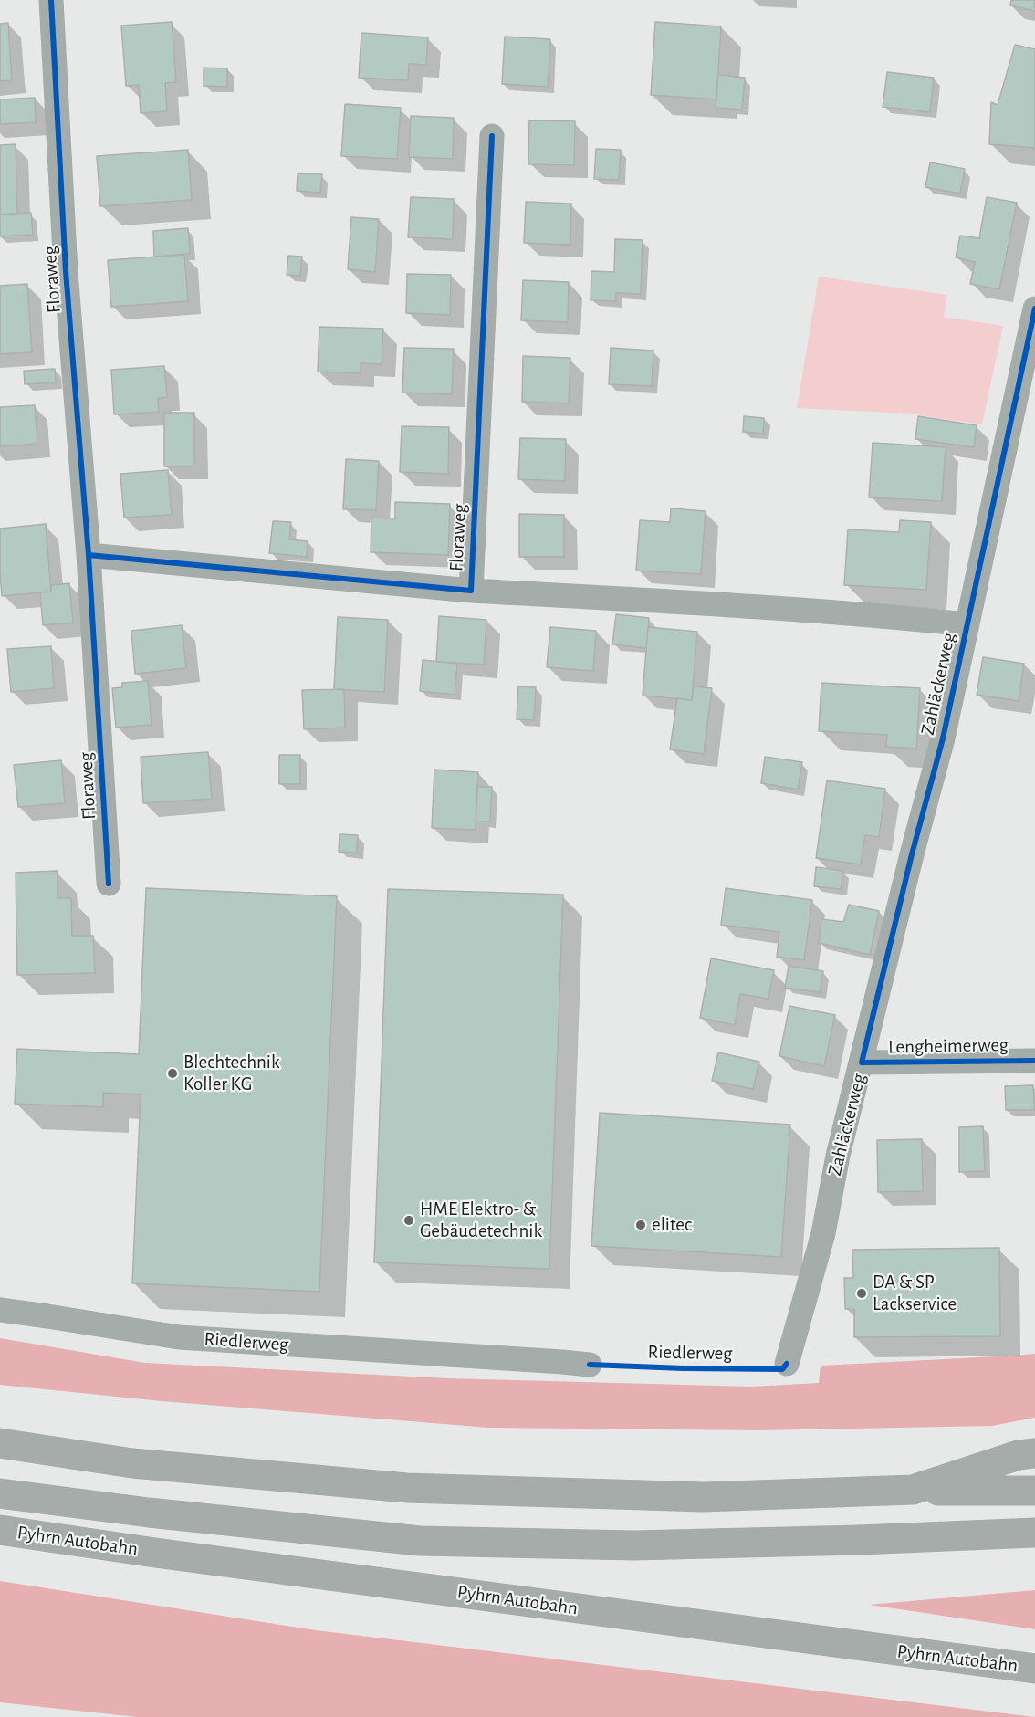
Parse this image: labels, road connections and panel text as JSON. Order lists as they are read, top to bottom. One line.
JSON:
{"streets":{"highway":["Pyhrn Autobahn"],"street":["Floraweg","Zahläckerweg","Lengheimerweg","Riedlerweg"]},"crossings":[["Floraweg","Zahläckerweg"],["Zahläckerweg","Lengheimerweg"]],"places":["Blechtechnik Koller KG","HME Elektro- & Gebäudetechnik","elitec","DA & SP Lackservice"]}
